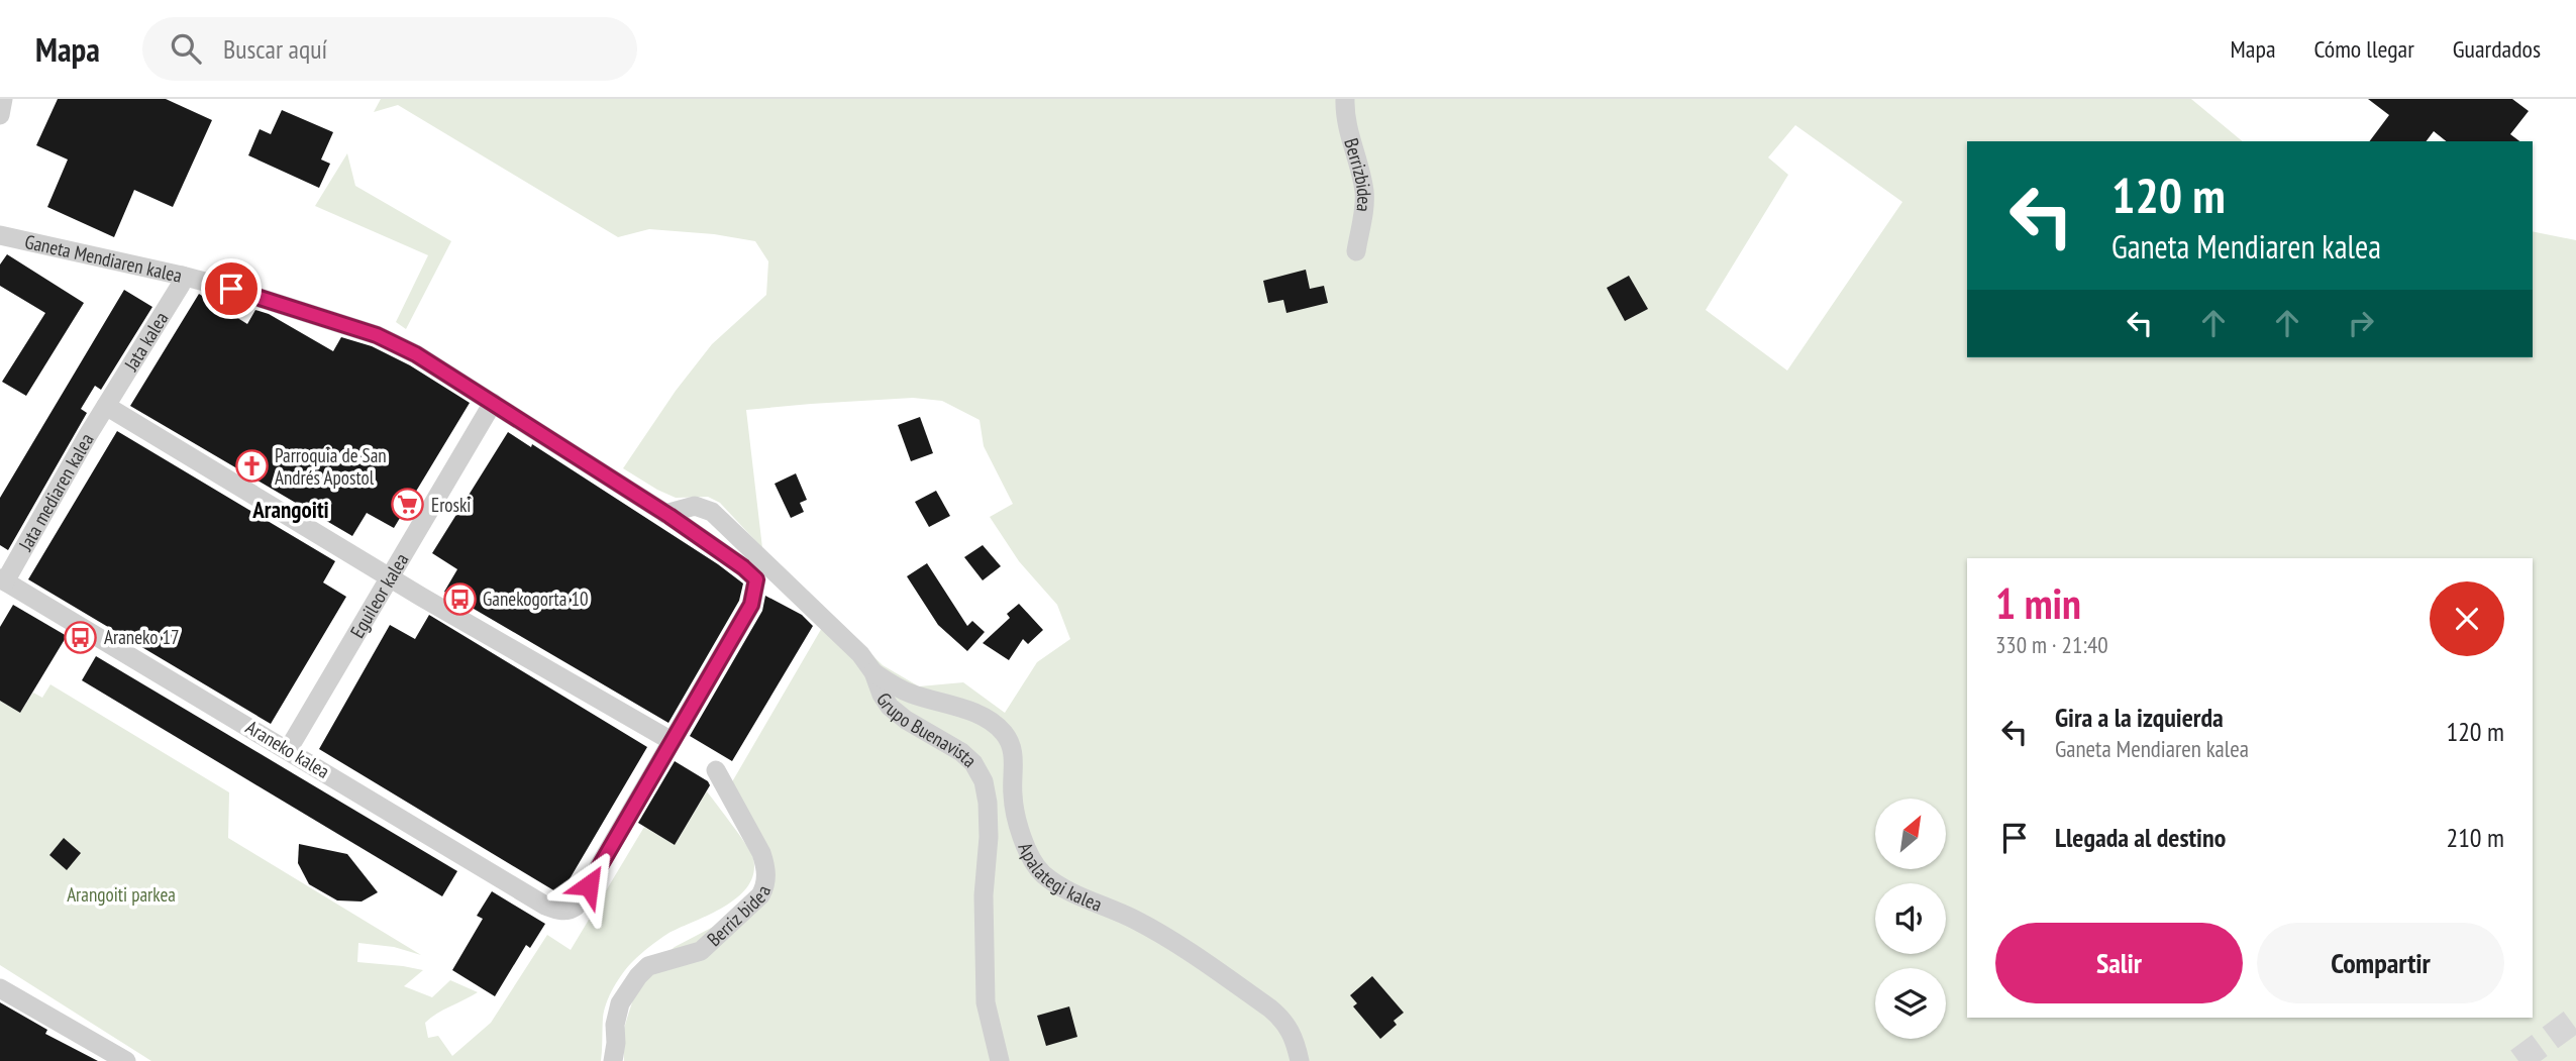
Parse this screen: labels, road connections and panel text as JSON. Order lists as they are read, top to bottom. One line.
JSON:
{"streets":{"street":["Berrizbidea","Ganeta Mendiaren kalea","Jata kalea","Jata mediaren kalea","Eguileor kalea","Grupo Buenavista","Araneko kalea","Apalategi kalea","Berriz bidea"]},"crossings":[["Ganeta Mendiaren kalea","Jata kalea"],["Ganeta Mendiaren kalea","Eguileor kalea"],["Ganeta Mendiaren kalea","Grupo Buenavista"],["Ganeta Mendiaren kalea","Araneko kalea"],["Jata kalea","Jata mediaren kalea"],["Jata mediaren kalea","Araneko kalea"],["Eguileor kalea","Araneko kalea"],["Grupo Buenavista","Apalategi kalea"]],"districts":["Arangoiti"],"parks":["Arangoiti parkea"],"places":{"church":["Parroquia de San Andrés Apostol"],"supermarket":["Eroski"],"bus stop":["Ganekogorta 10","Araneko 17"]},"north":"top right","page":{"header":"Mapa","search":"Buscar aquí","nav":["Mapa","Cómo llegar","Guardados"],"turn":["120 m","Ganeta Mendiaren kalea"],"heading":["1 min","330 m · 21:40"],"list":[{"name":"Gira a la izquierda","note":"Ganeta Mendiaren kalea","value":"120 m"},{"name":"Llegada al destino","value":"210 m"}],"buttons":["Salir","Compartir"]}}
